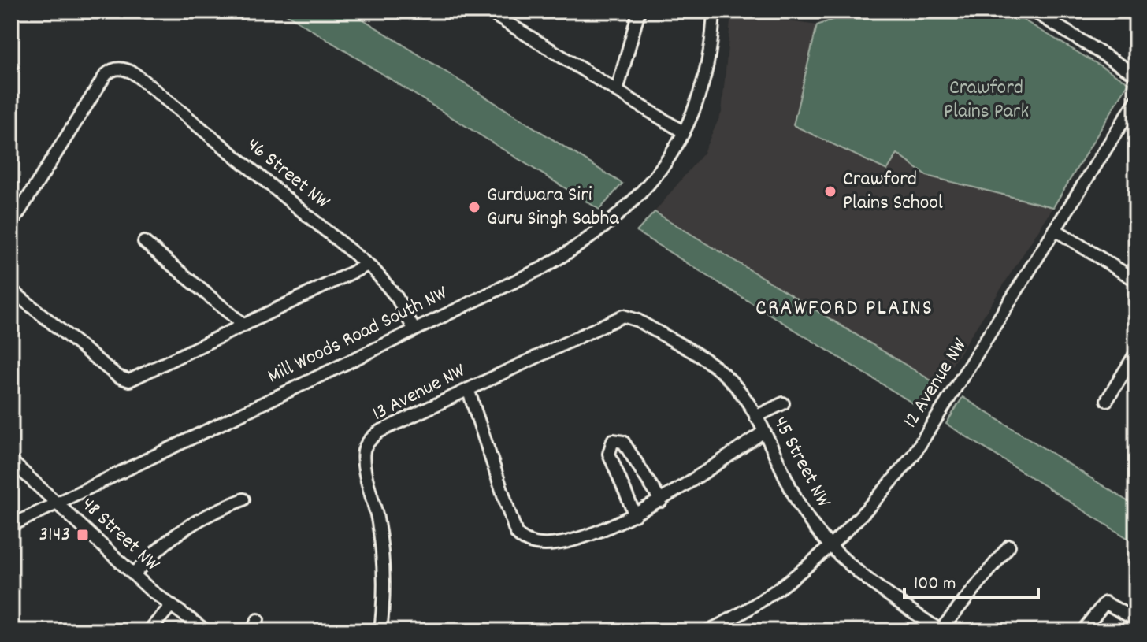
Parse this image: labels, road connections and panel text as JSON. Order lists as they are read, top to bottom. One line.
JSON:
{"streets":{"street":["46 Street NW","Mill Woods Road South NW","12 Avenue NW","13 Avenue NW","45 Street NW","48 Street NW"]},"crossings":[["46 Street NW","Mill Woods Road South NW"],["Mill Woods Road South NW","48 Street NW"],["12 Avenue NW","45 Street NW"],["13 Avenue NW","45 Street NW"]],"districts":["CRAWFORD PLAINS"],"parks":["Crawford Plains Park"],"places":{"other":["Crawford Plains School","Gurdwara Siri Guru Singh Sabha"],"transit":["3143"]},"scale_bar":"100 m"}
